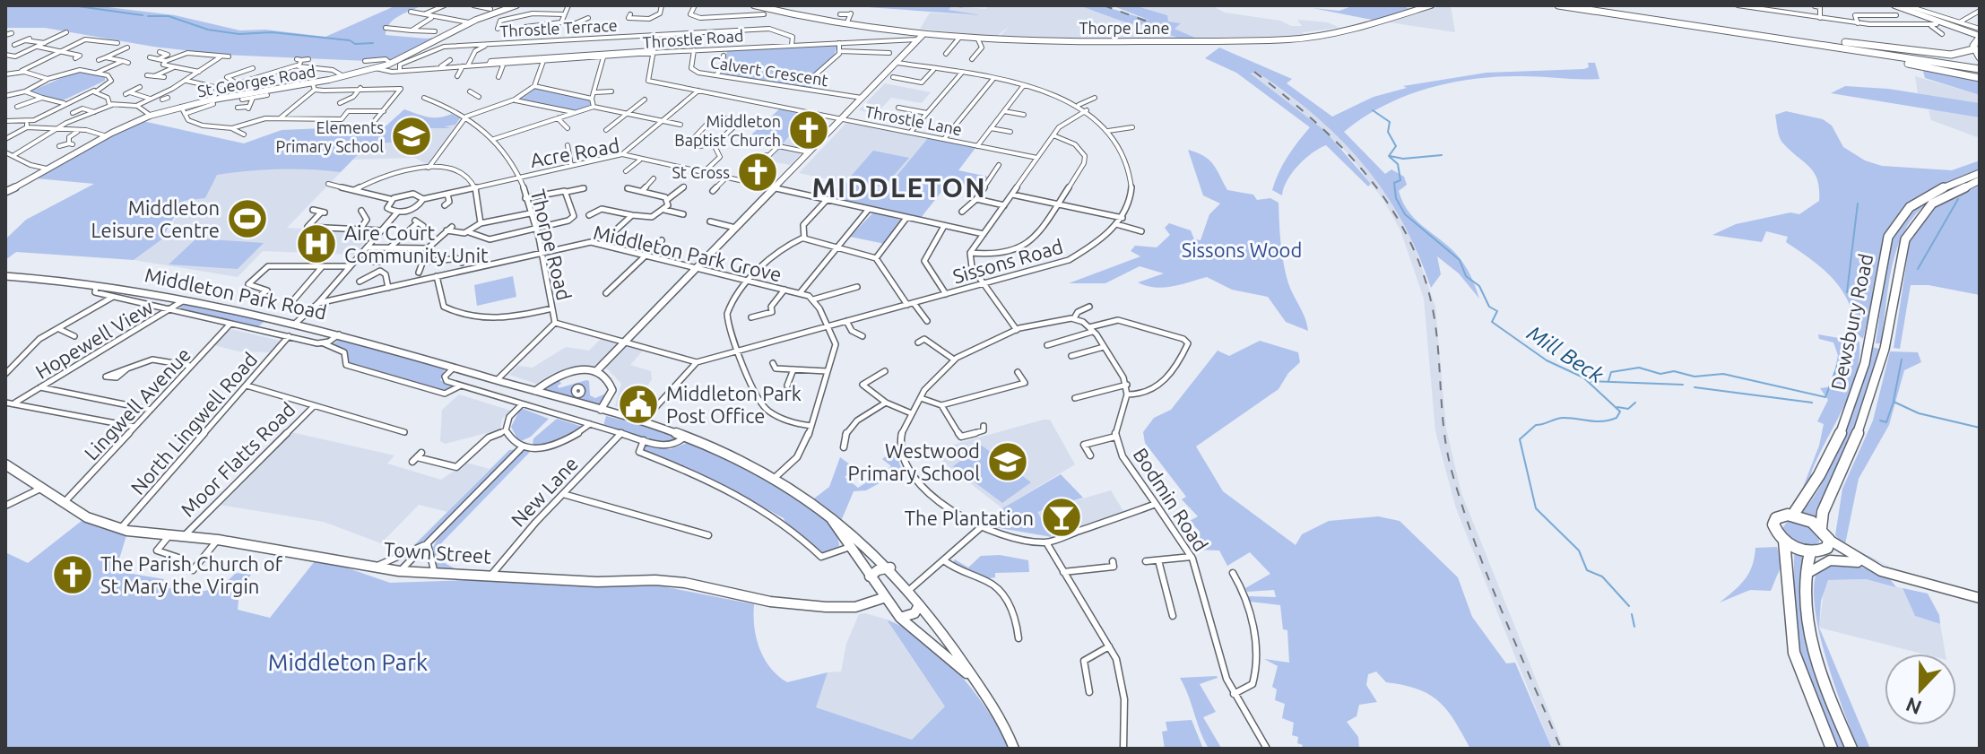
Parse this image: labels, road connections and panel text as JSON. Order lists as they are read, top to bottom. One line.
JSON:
{"streets":{"highway":["Dewsbury Road"],"main road":["Thorpe Lane"],"street":["Throstle Terrace","Throstle Road","Calvert Crescent","St Georges Road","Throstle Lane","Acre Road","Thorpe Road","Middleton Park Grove","Sissons Road","Middleton Park Road","Hopewell View","Lingwell Avenue","North Lingwell Road","Moor Flatts Road","New Lane","Bodmin Road","Town Street"]},"crossings":[["Throstle Terrace","Throstle Road"],["Throstle Terrace","Throstle Lane"],["Thorpe Lane","Throstle Road"],["Throstle Road","Calvert Crescent"],["Throstle Road","St Georges Road"],["Throstle Road","Throstle Lane"],["Acre Road","Thorpe Road"],["Thorpe Road","Middleton Park Grove"],["Thorpe Road","Middleton Park Road"],["Middleton Park Road","Hopewell View"],["Middleton Park Road","New Lane"],["Middleton Park Road","Town Street"],["Lingwell Avenue","Town Street"],["North Lingwell Road","Town Street"],["Moor Flatts Road","Town Street"],["New Lane","Town Street"]],"districts":["MIDDLETON"],"water":["Mill Beck"],"parks":["Sissons Wood","Middleton Park"],"places":{"church":["Middleton Baptist Church","St Cross","The Parish Church of St Mary the Virgin"],"school or university":["Elements Primary School","Westwood Primary School"],"sports":["Middleton Leisure Centre"],"hospital":["Aire Court Community Unit"],"public building":["Middleton Park Post Office"],"bar":["The Plantation"]},"north":"bottom"}
